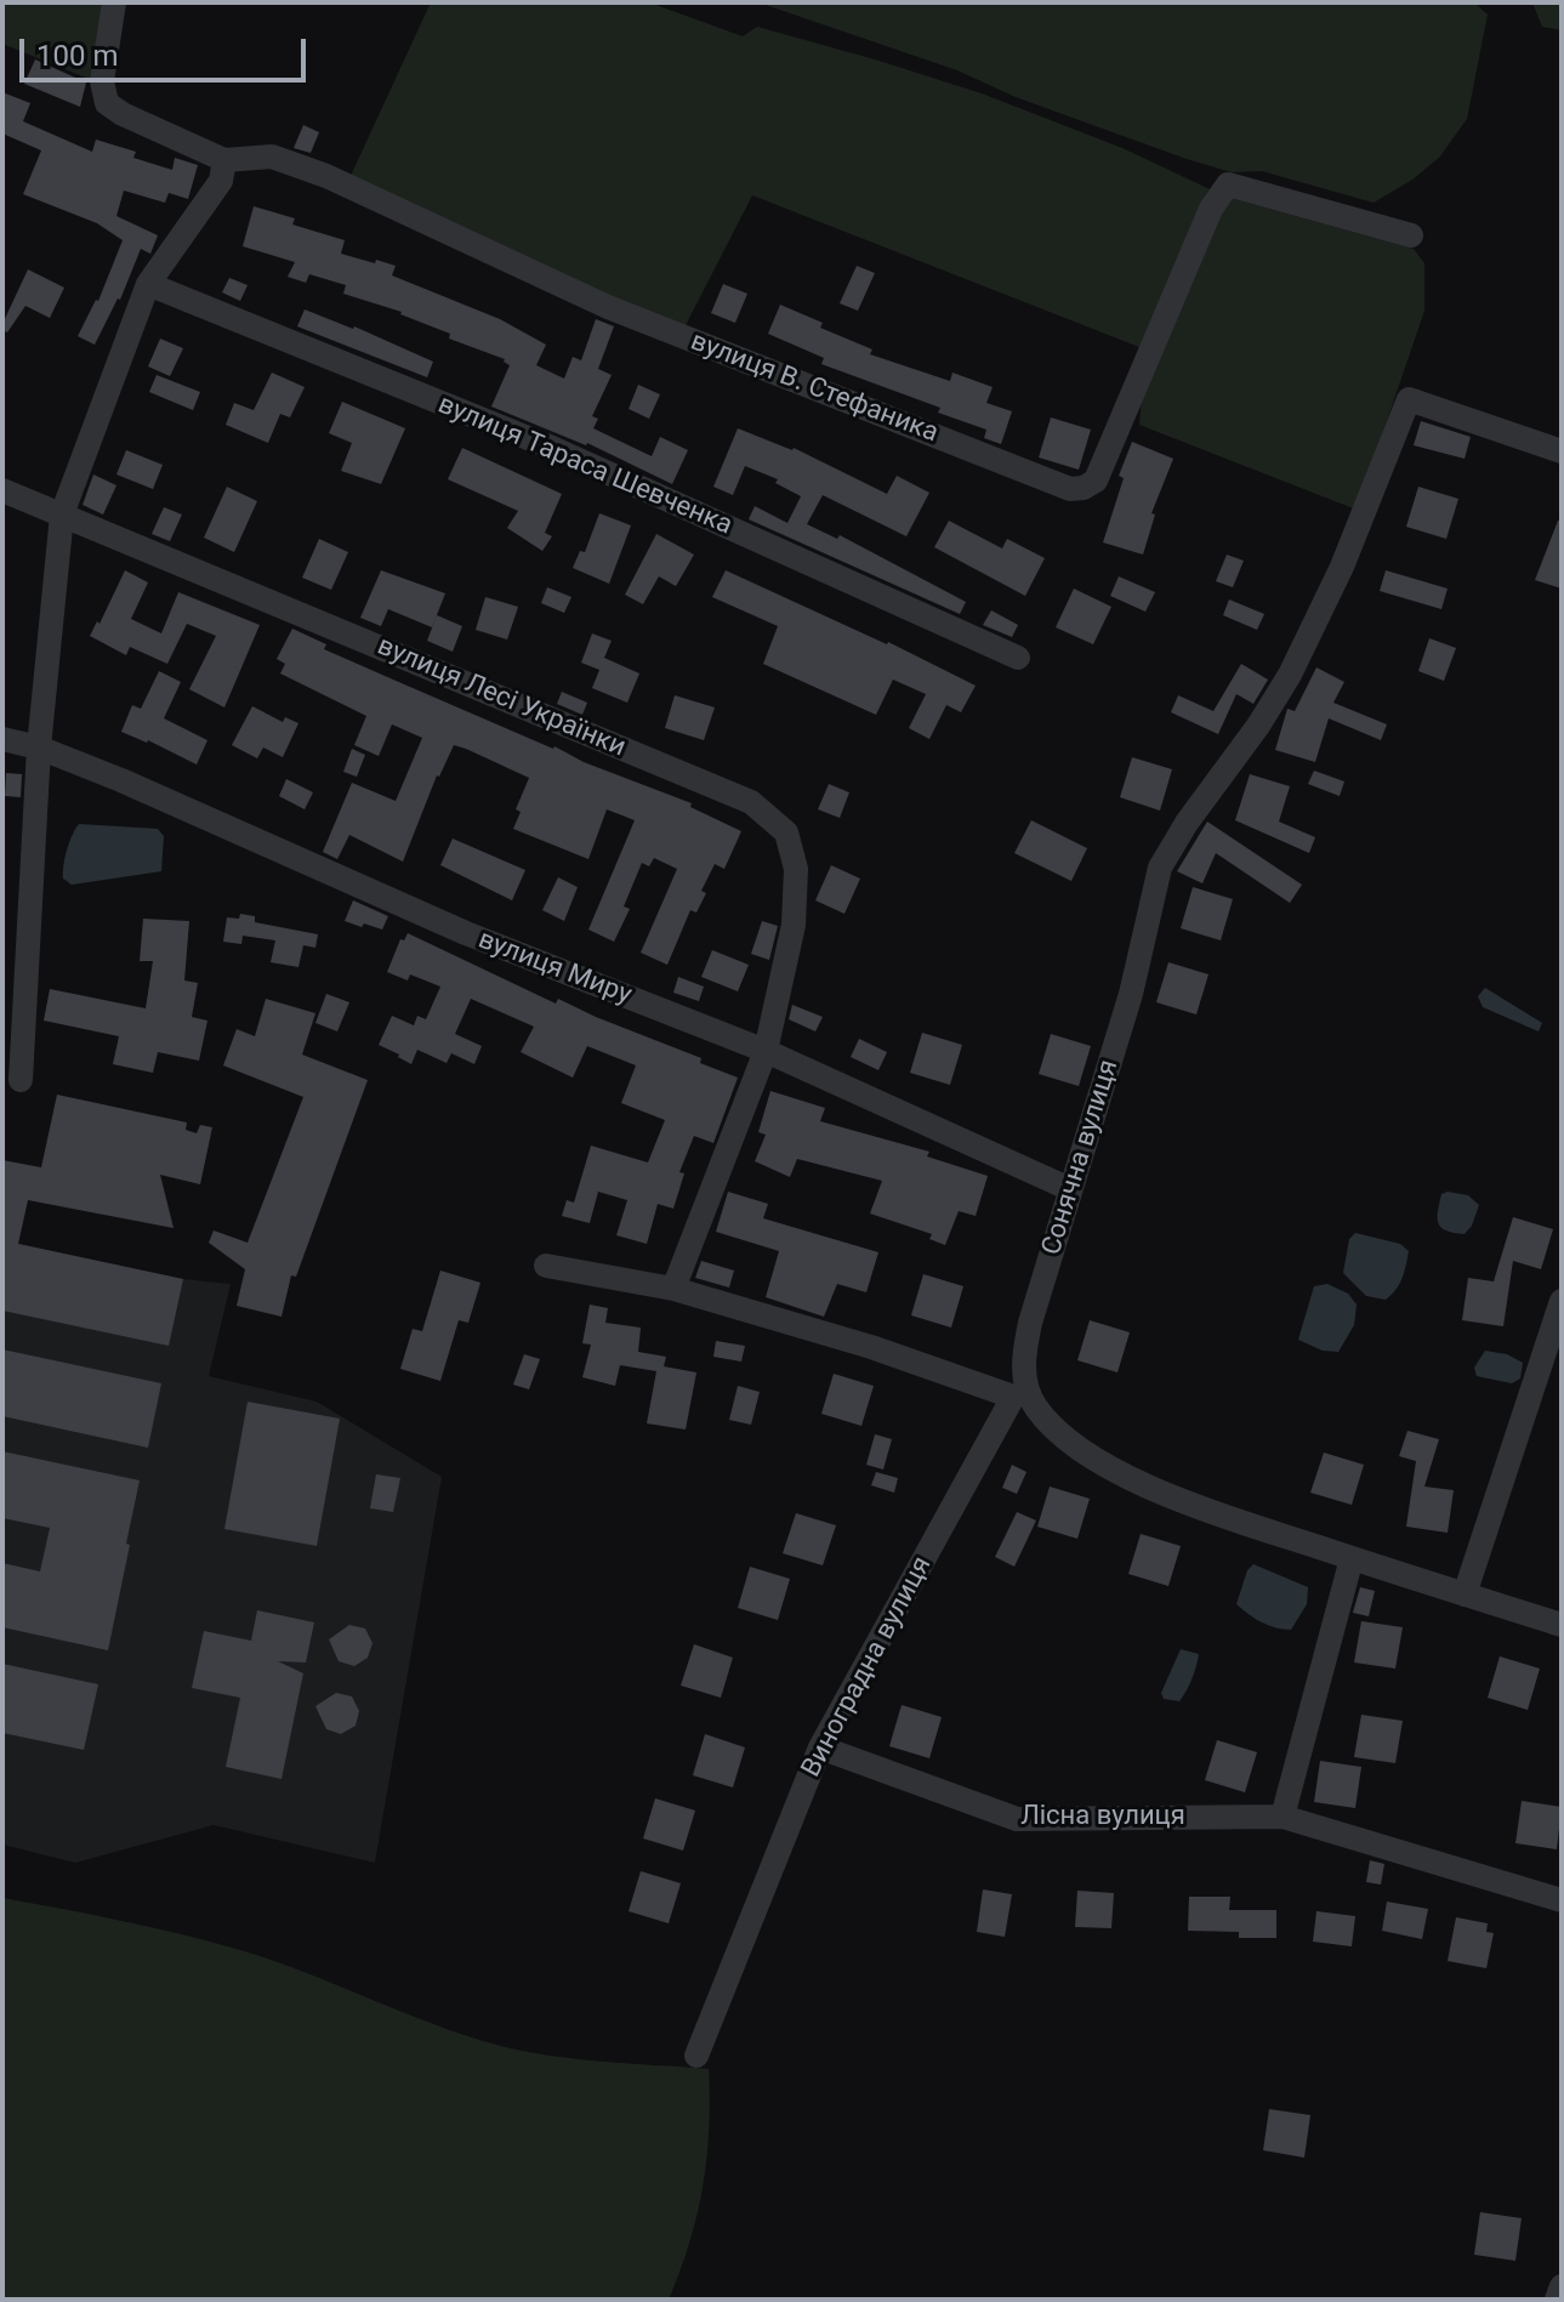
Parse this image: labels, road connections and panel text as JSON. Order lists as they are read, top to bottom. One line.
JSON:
{"streets":{"street":["вулиця В. Стефаника","вулиця Тараса Шевченка","вулиця Лесі Українки","вулиця Миру","Сонячна вулиця","Виноградна вулиця","Лісна вулиця"]},"crossings":[["вулиця Лесі Українки","вулиця Миру"],["вулиця Миру","Сонячна вулиця"],["Сонячна вулиця","Виноградна вулиця"],["Виноградна вулиця","Лісна вулиця"]],"scale_bar":"100 m"}
